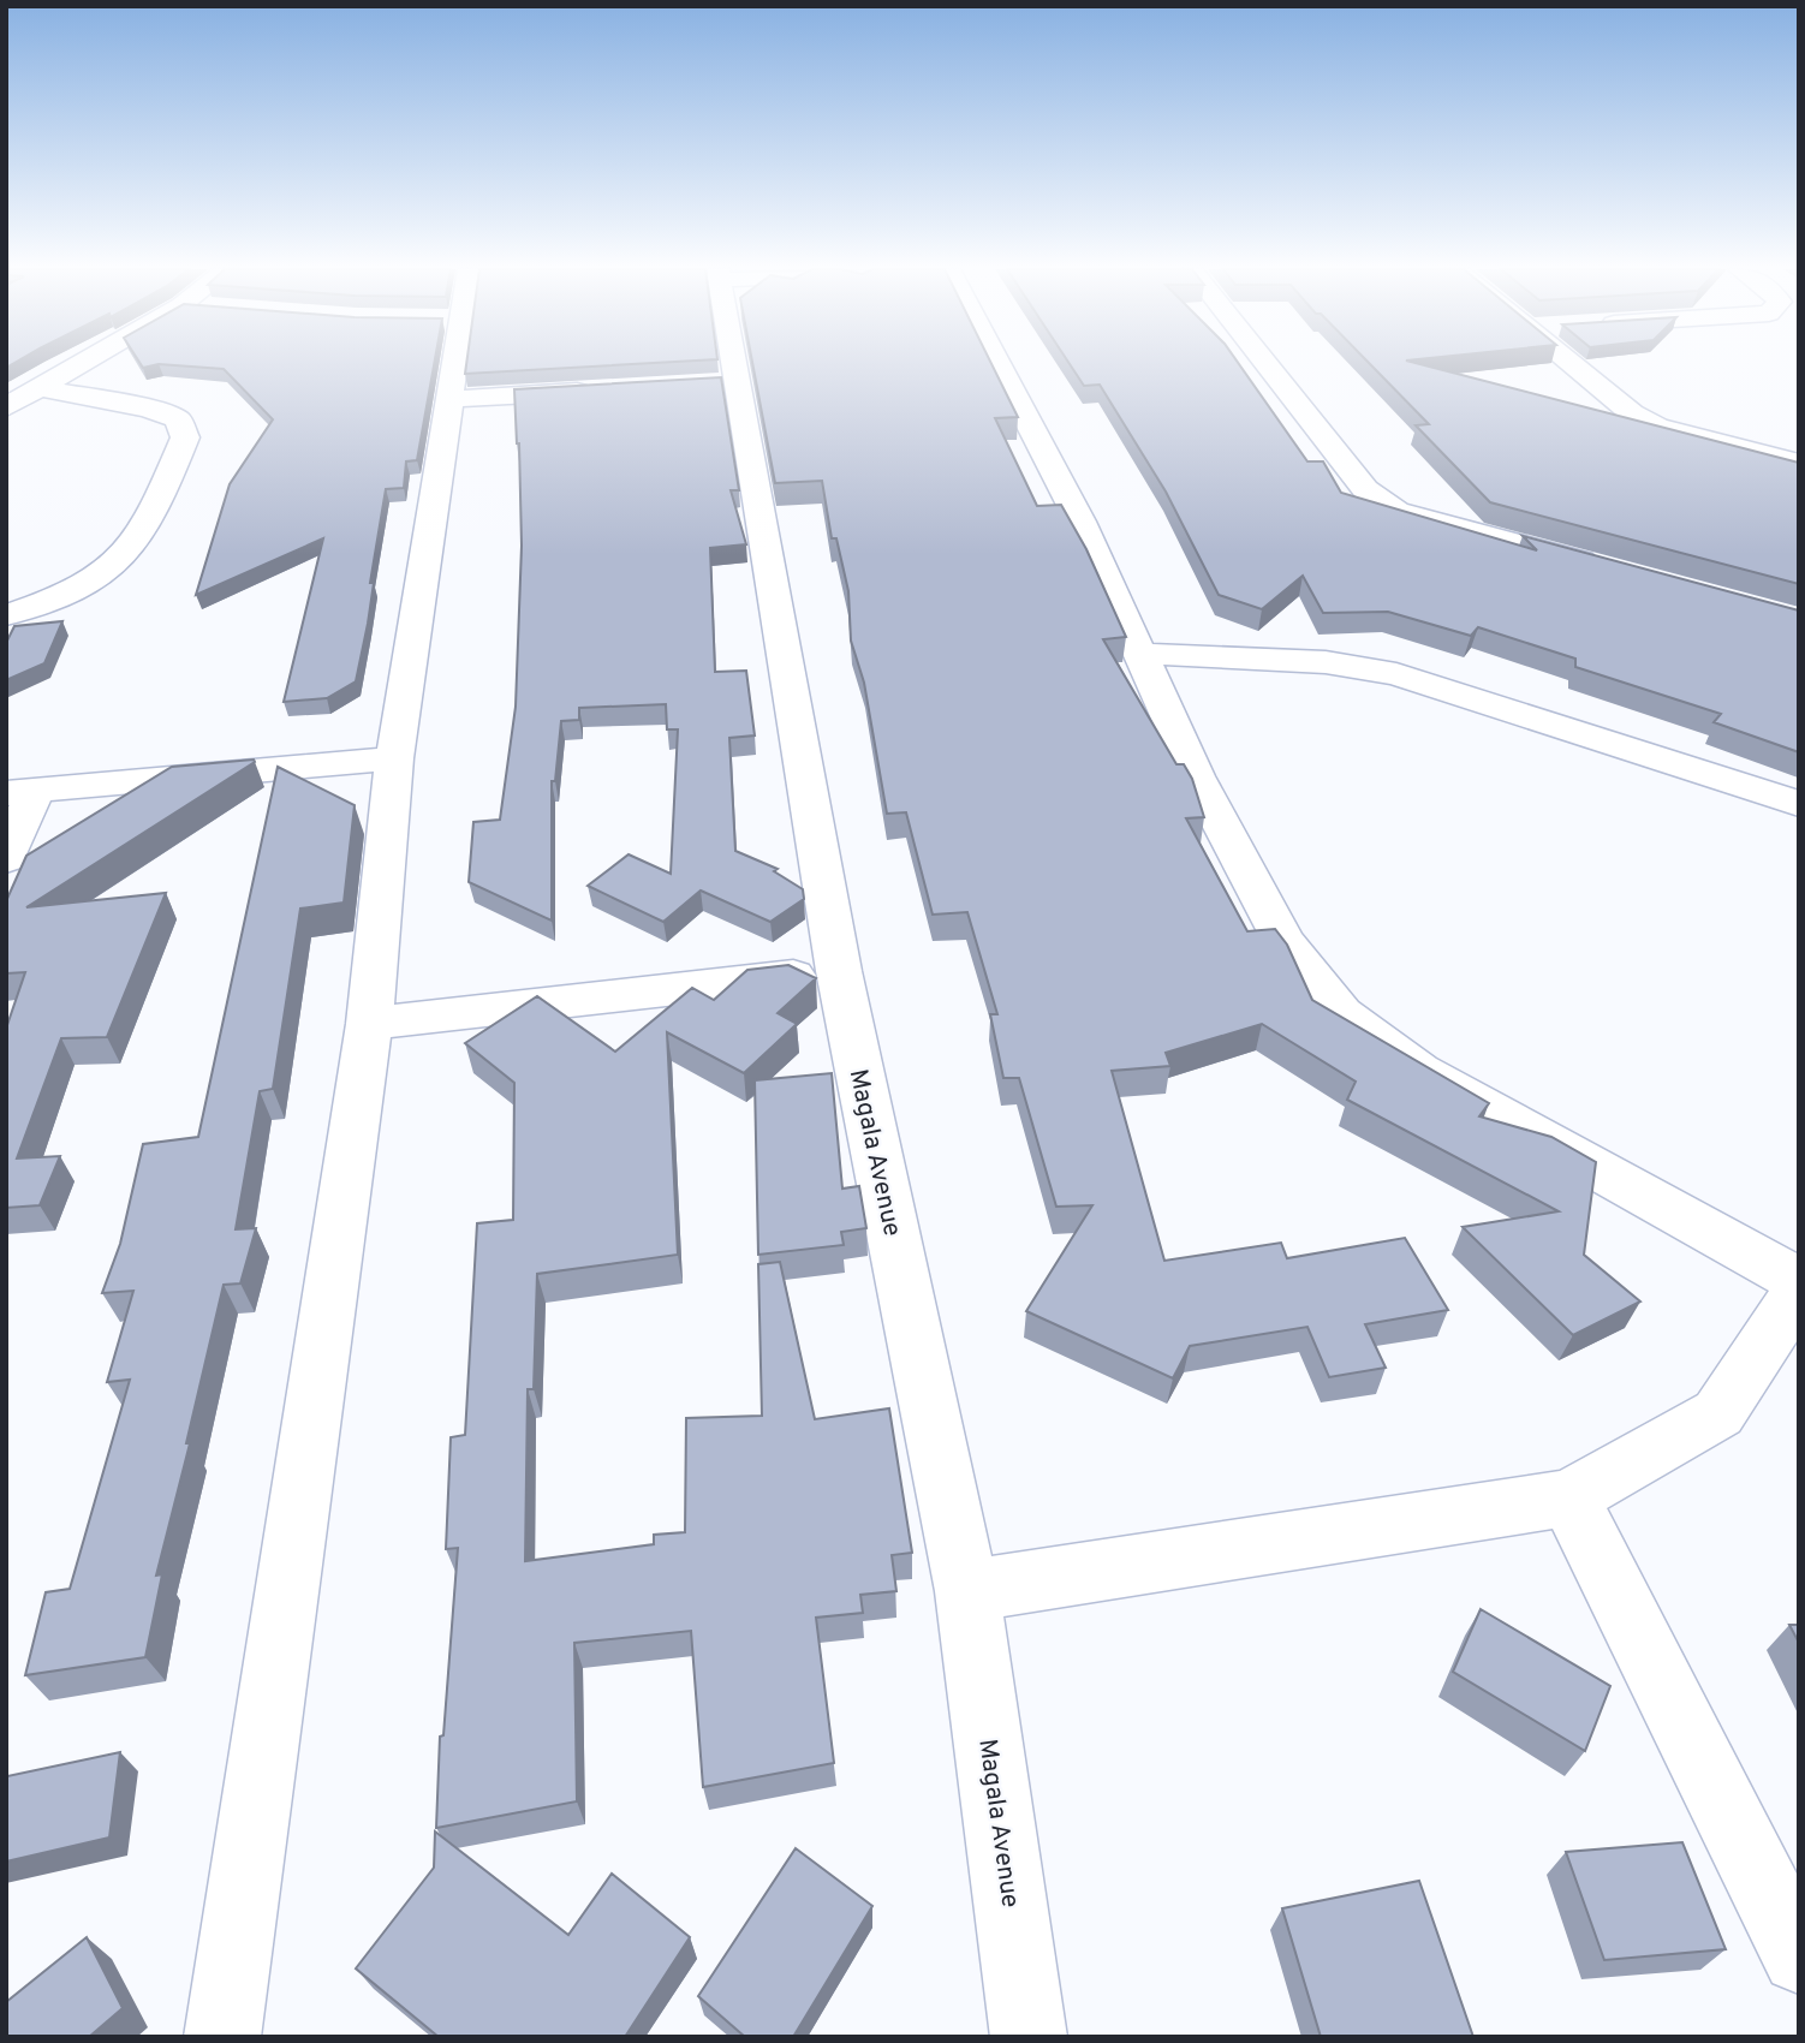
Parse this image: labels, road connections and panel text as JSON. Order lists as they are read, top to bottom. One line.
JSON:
{"streets":{"street":["Magala Avenue"]}}
